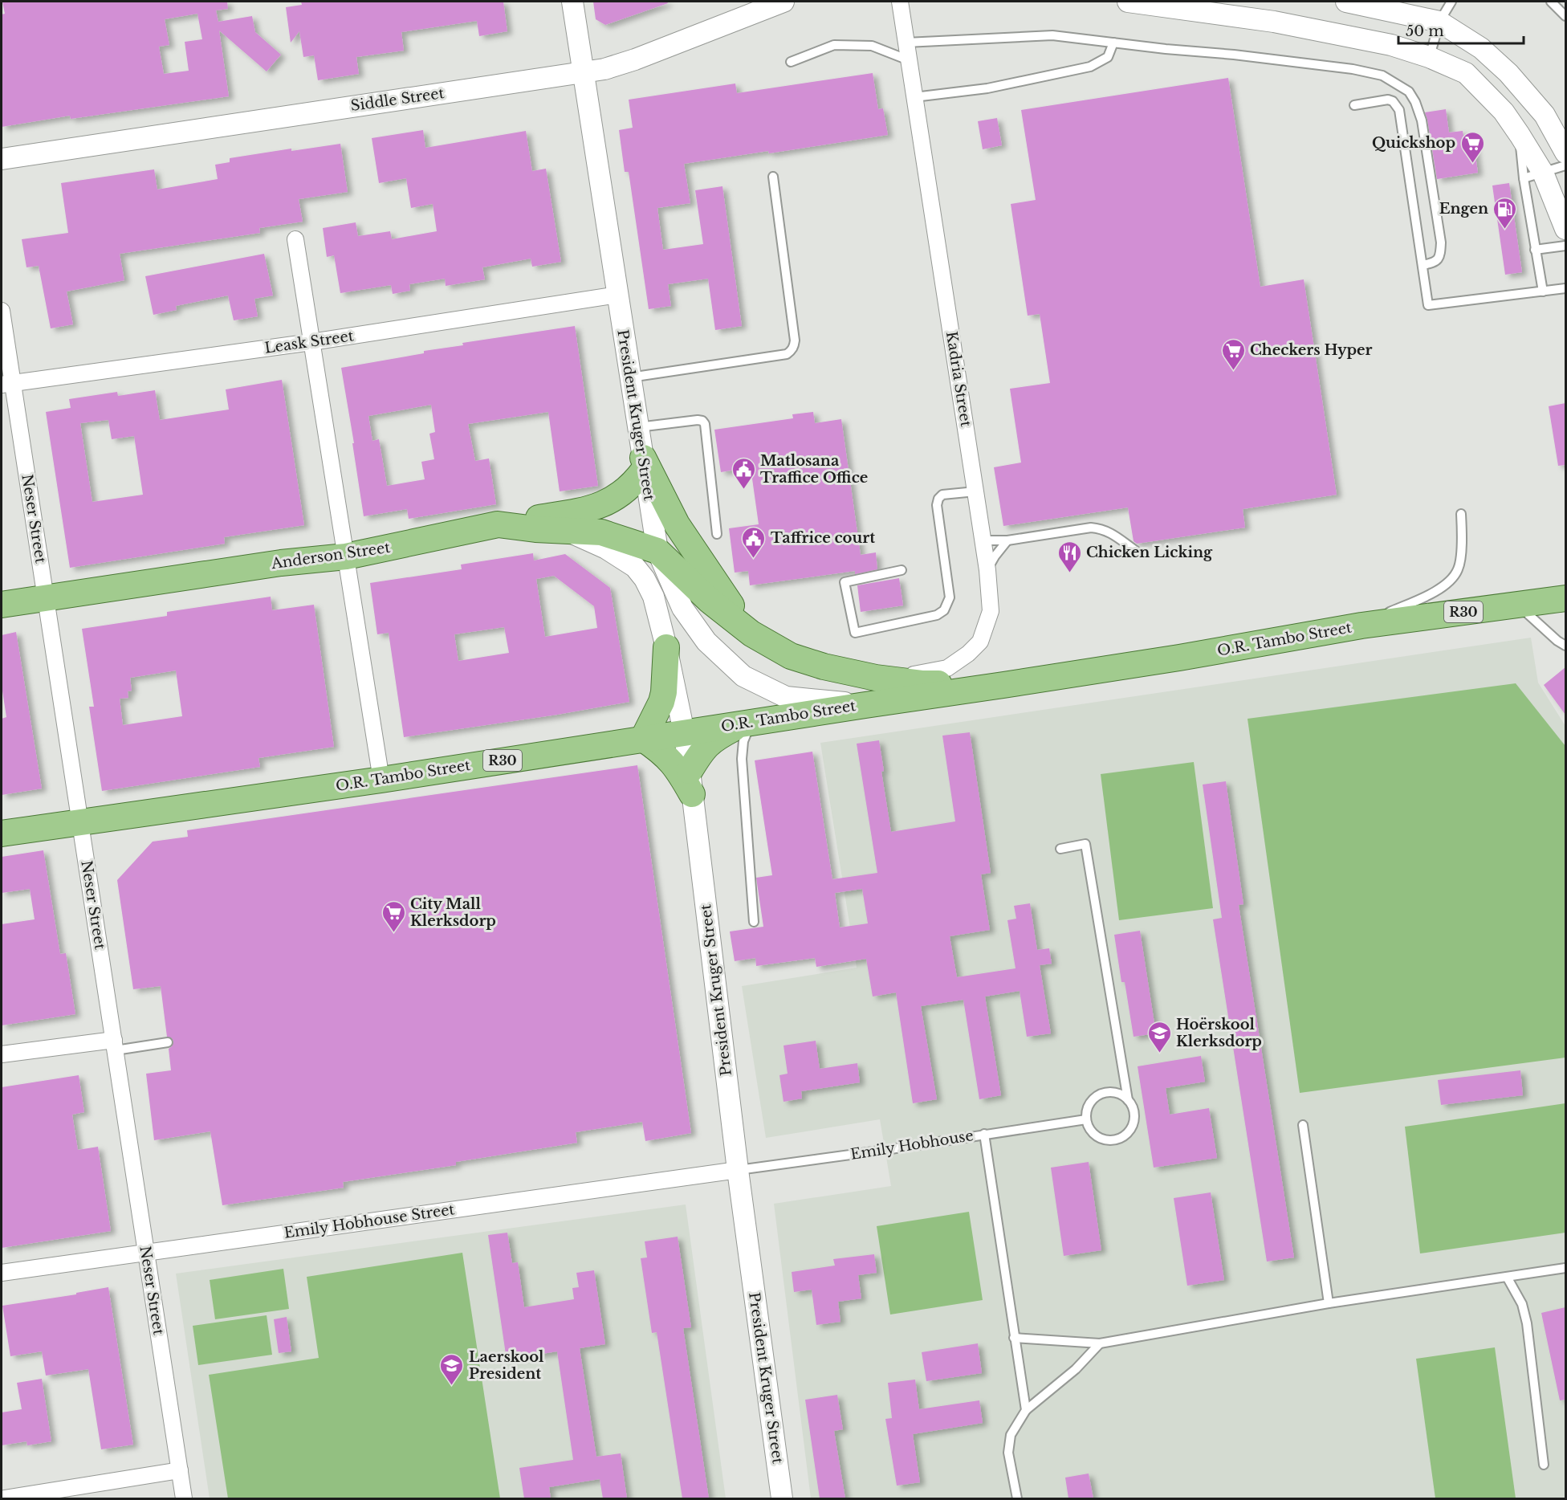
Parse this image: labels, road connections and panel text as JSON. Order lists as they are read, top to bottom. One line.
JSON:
{"streets":{"main road":["Anderson Street","R30","O.R. Tambo Street"],"street":["Siddle Street","Leask Street","Kadria Street","President Kruger Street","Neser Street","Emily Hobhouse Street"],"lane":["Emily Hobhouse"]},"crossings":[["Siddle Street","President Kruger Street"],["Leask Street","President Kruger Street"],["Leask Street","Neser Street"],["Kadria Street","O.R. Tambo Street"],["President Kruger Street","Anderson Street"],["President Kruger Street","O.R. Tambo Street"],["President Kruger Street","Emily Hobhouse"],["President Kruger Street","Emily Hobhouse Street"],["Neser Street","Anderson Street"],["Neser Street","O.R. Tambo Street"],["Neser Street","Emily Hobhouse Street"],["Anderson Street","O.R. Tambo Street"],["Emily Hobhouse","Emily Hobhouse Street"]],"places":{"supermarket":["Quickshop","Checkers Hyper","City Mall Klerksdorp"],"fuel station":["Engen"],"public building":["Matlosana Traffice Office","Taffrice court"],"restaurant":["Chicken Licking"],"school or university":["Hoërskool Klerksdorp","Laerskool President"]},"scale_bar":"50 m"}
